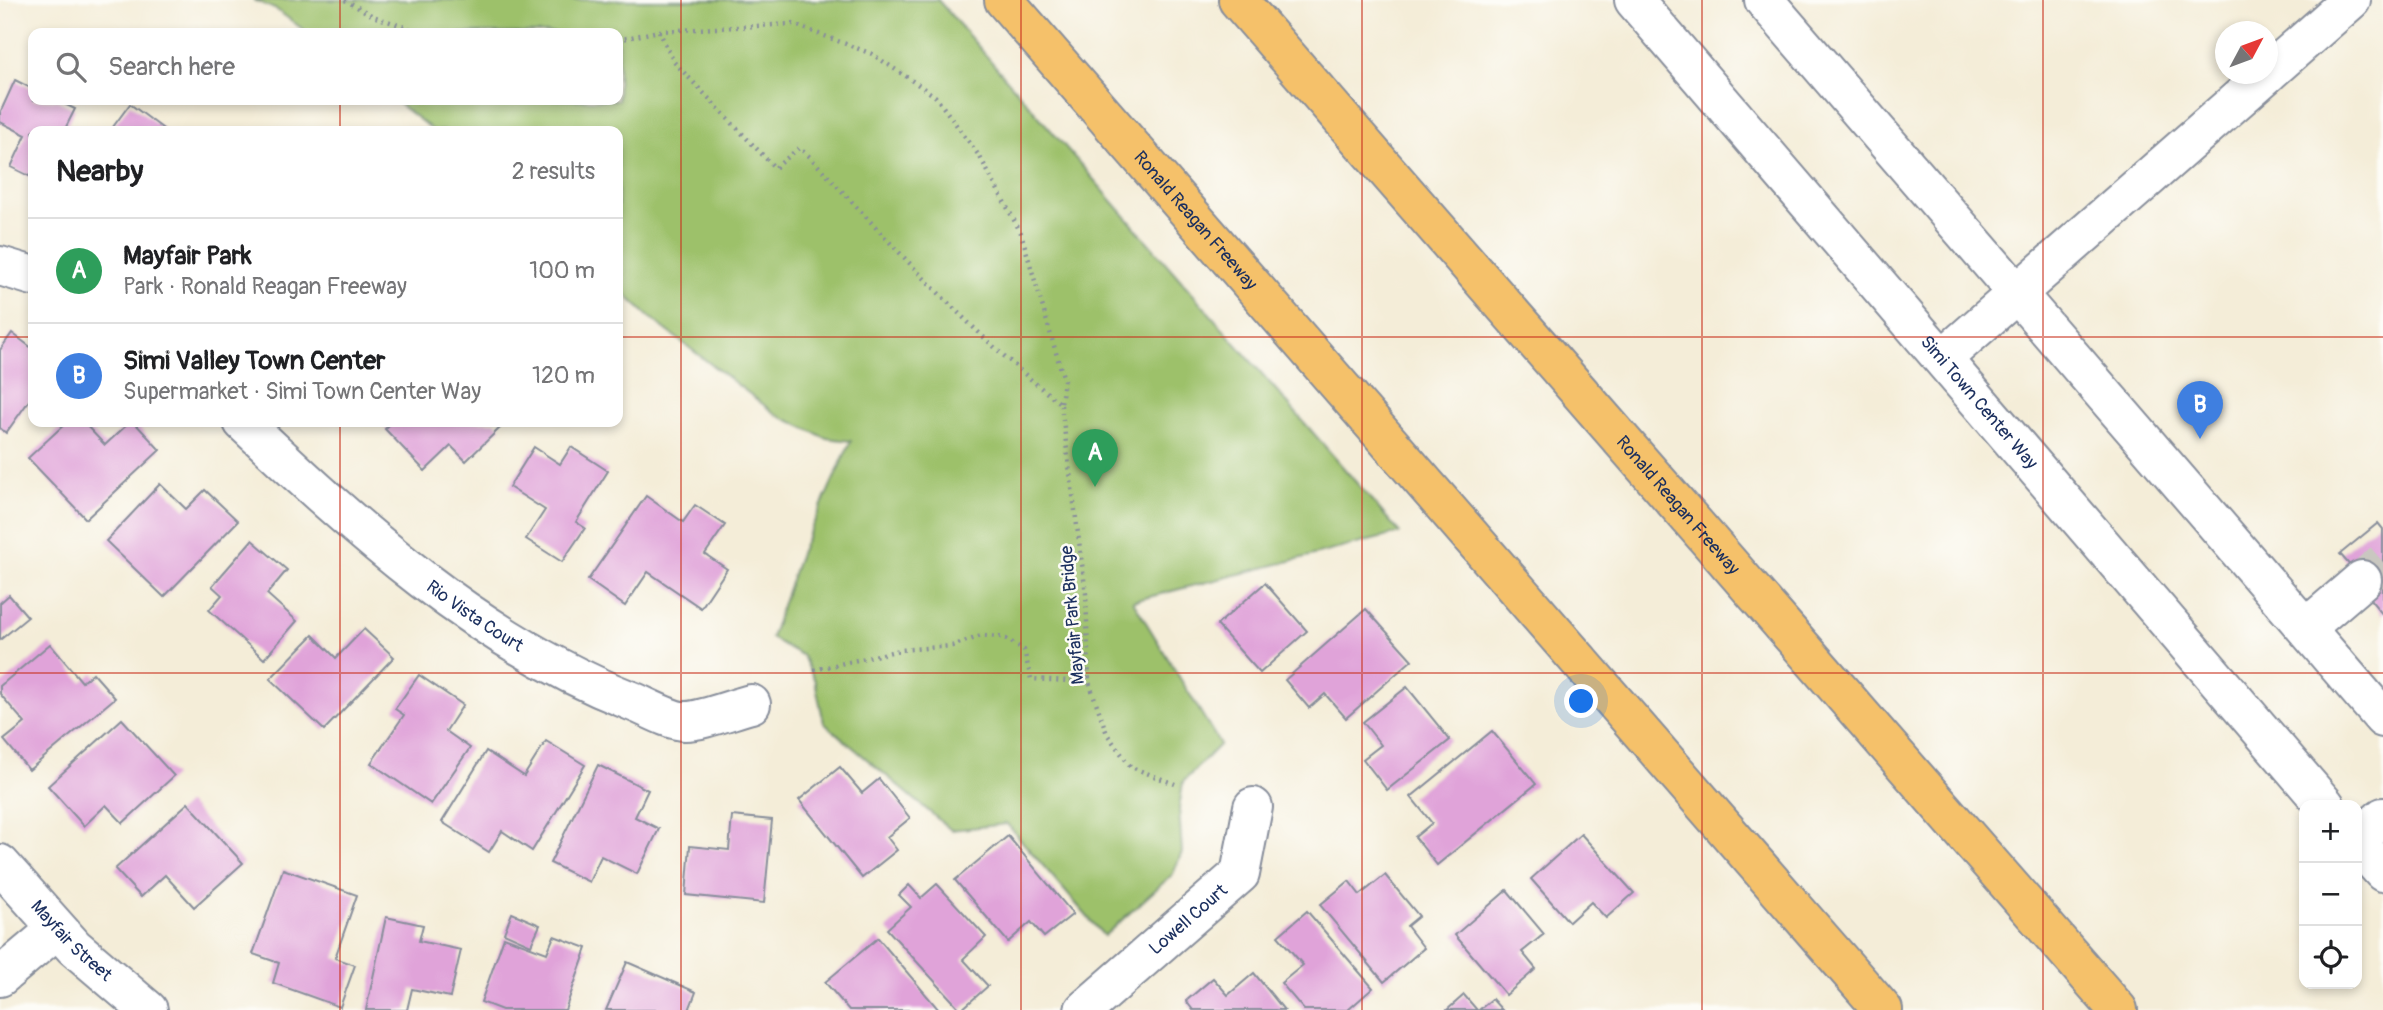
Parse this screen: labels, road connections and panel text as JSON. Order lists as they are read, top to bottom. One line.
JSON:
{"streets":{"highway":["Ronald Reagan Freeway"],"street":["Simi Town Center Way","Rio Vista Court","Lowell Court","Mayfair Street"],"path":["Mayfair Park Bridge"]},"north":"top right","page":{"search":"Search here","heading":["Nearby","2 results"],"list":[{"mark":"A","name":"Mayfair Park","note":"Park · Ronald Reagan Freeway","value":"100 m"},{"mark":"B","name":"Simi Valley Town Center","note":"Supermarket · Simi Town Center Way","value":"120 m"}],"pins":["B","A"],"map_buttons":["+","−"]}}
